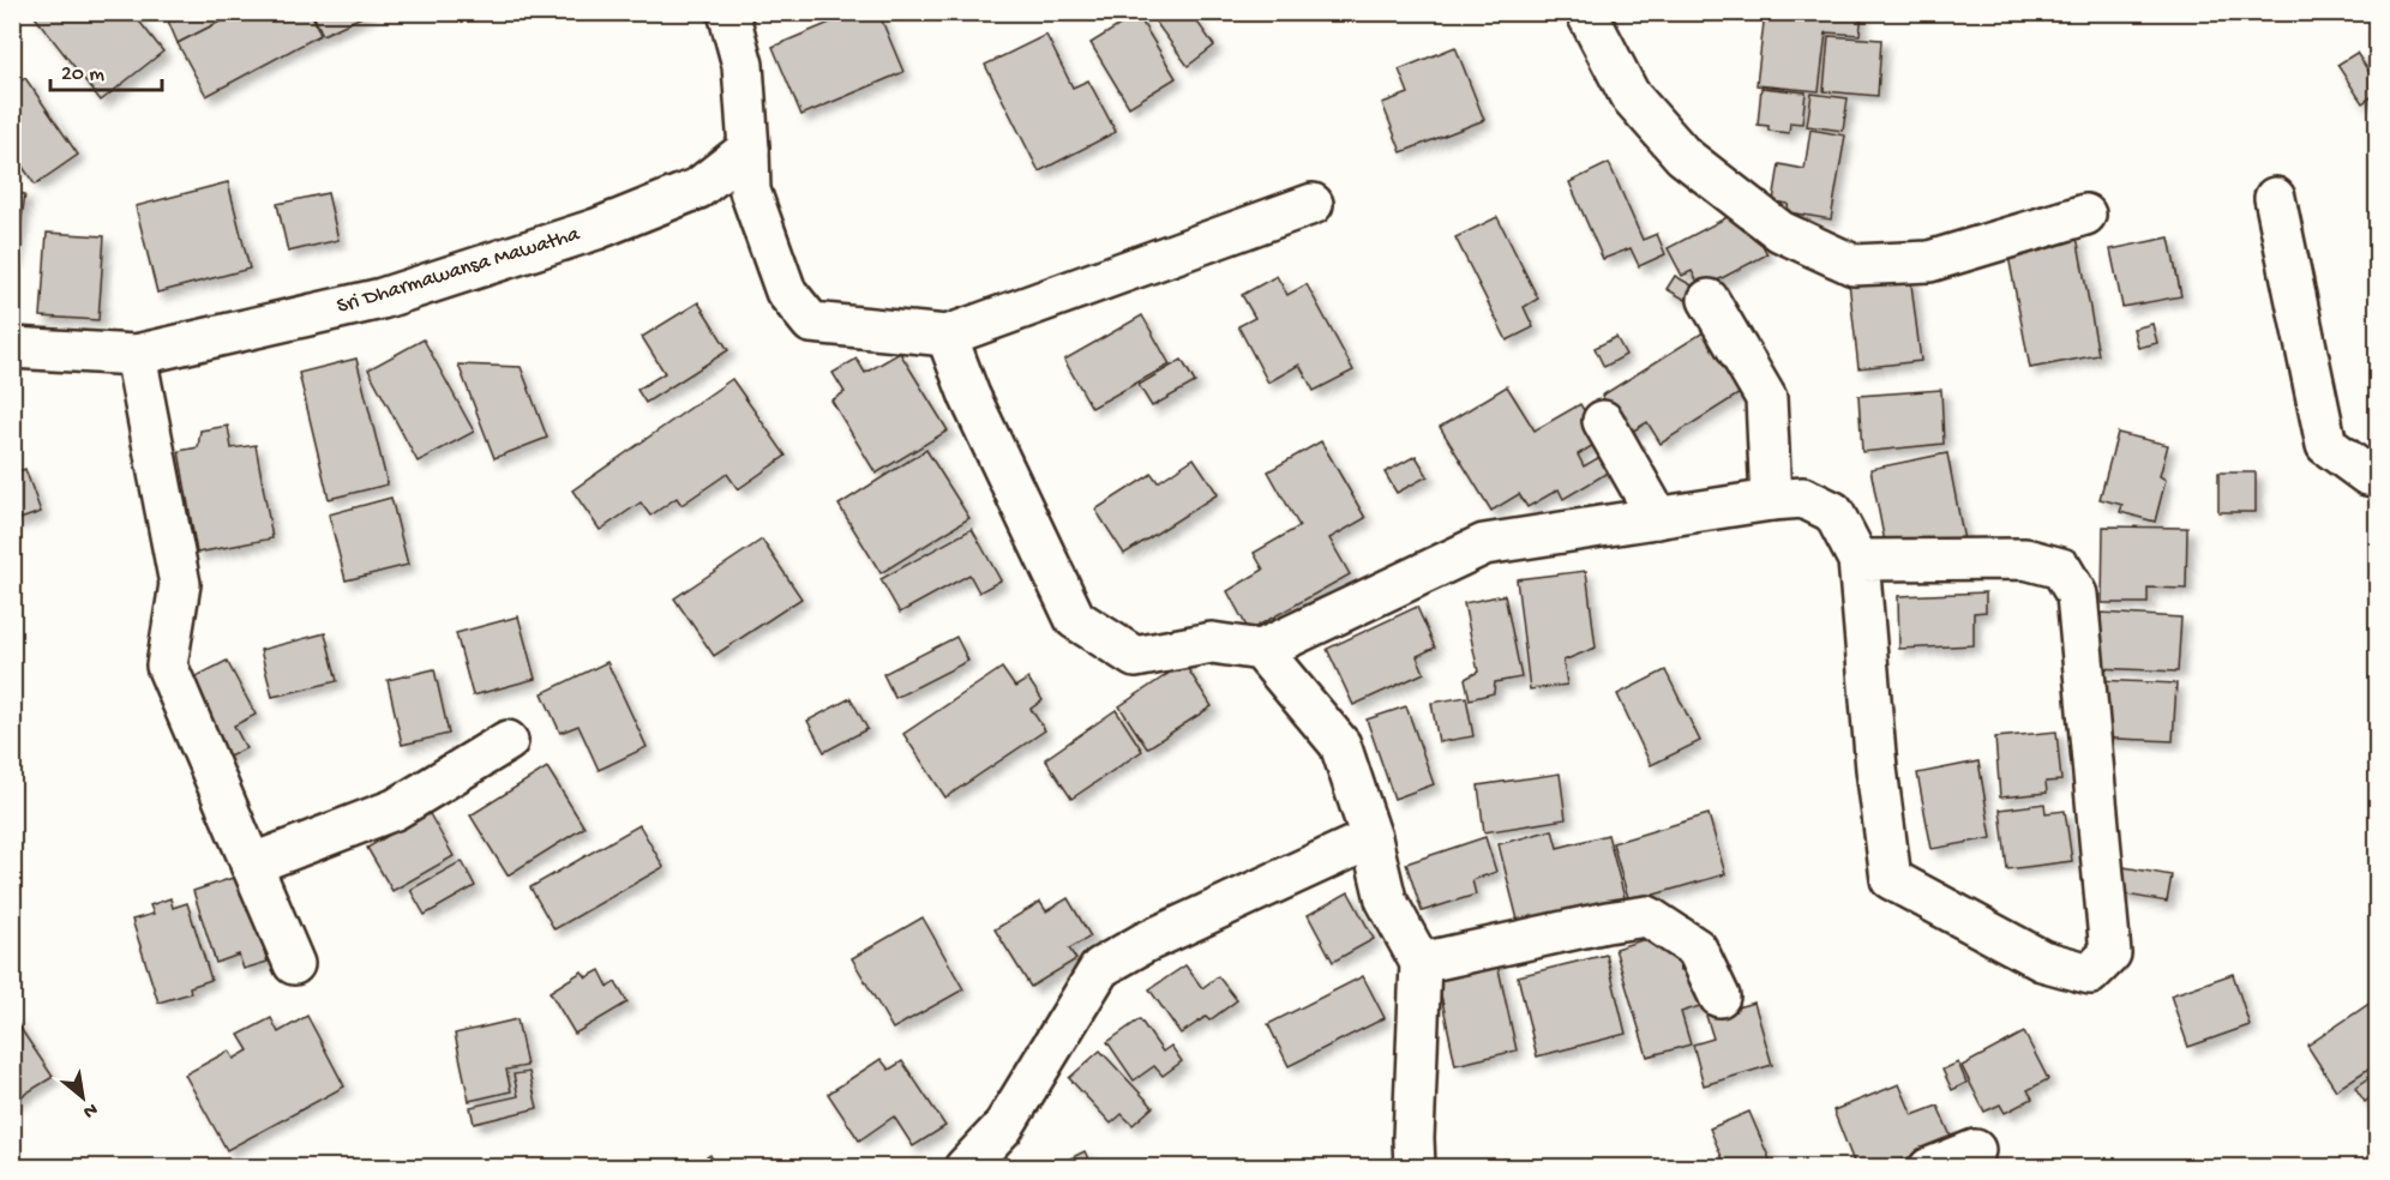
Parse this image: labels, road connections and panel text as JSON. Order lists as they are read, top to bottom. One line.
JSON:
{"streets":{"street":["Sri Dharmawansa Mawatha"]},"scale_bar":"20 m","north":"bottom right"}
